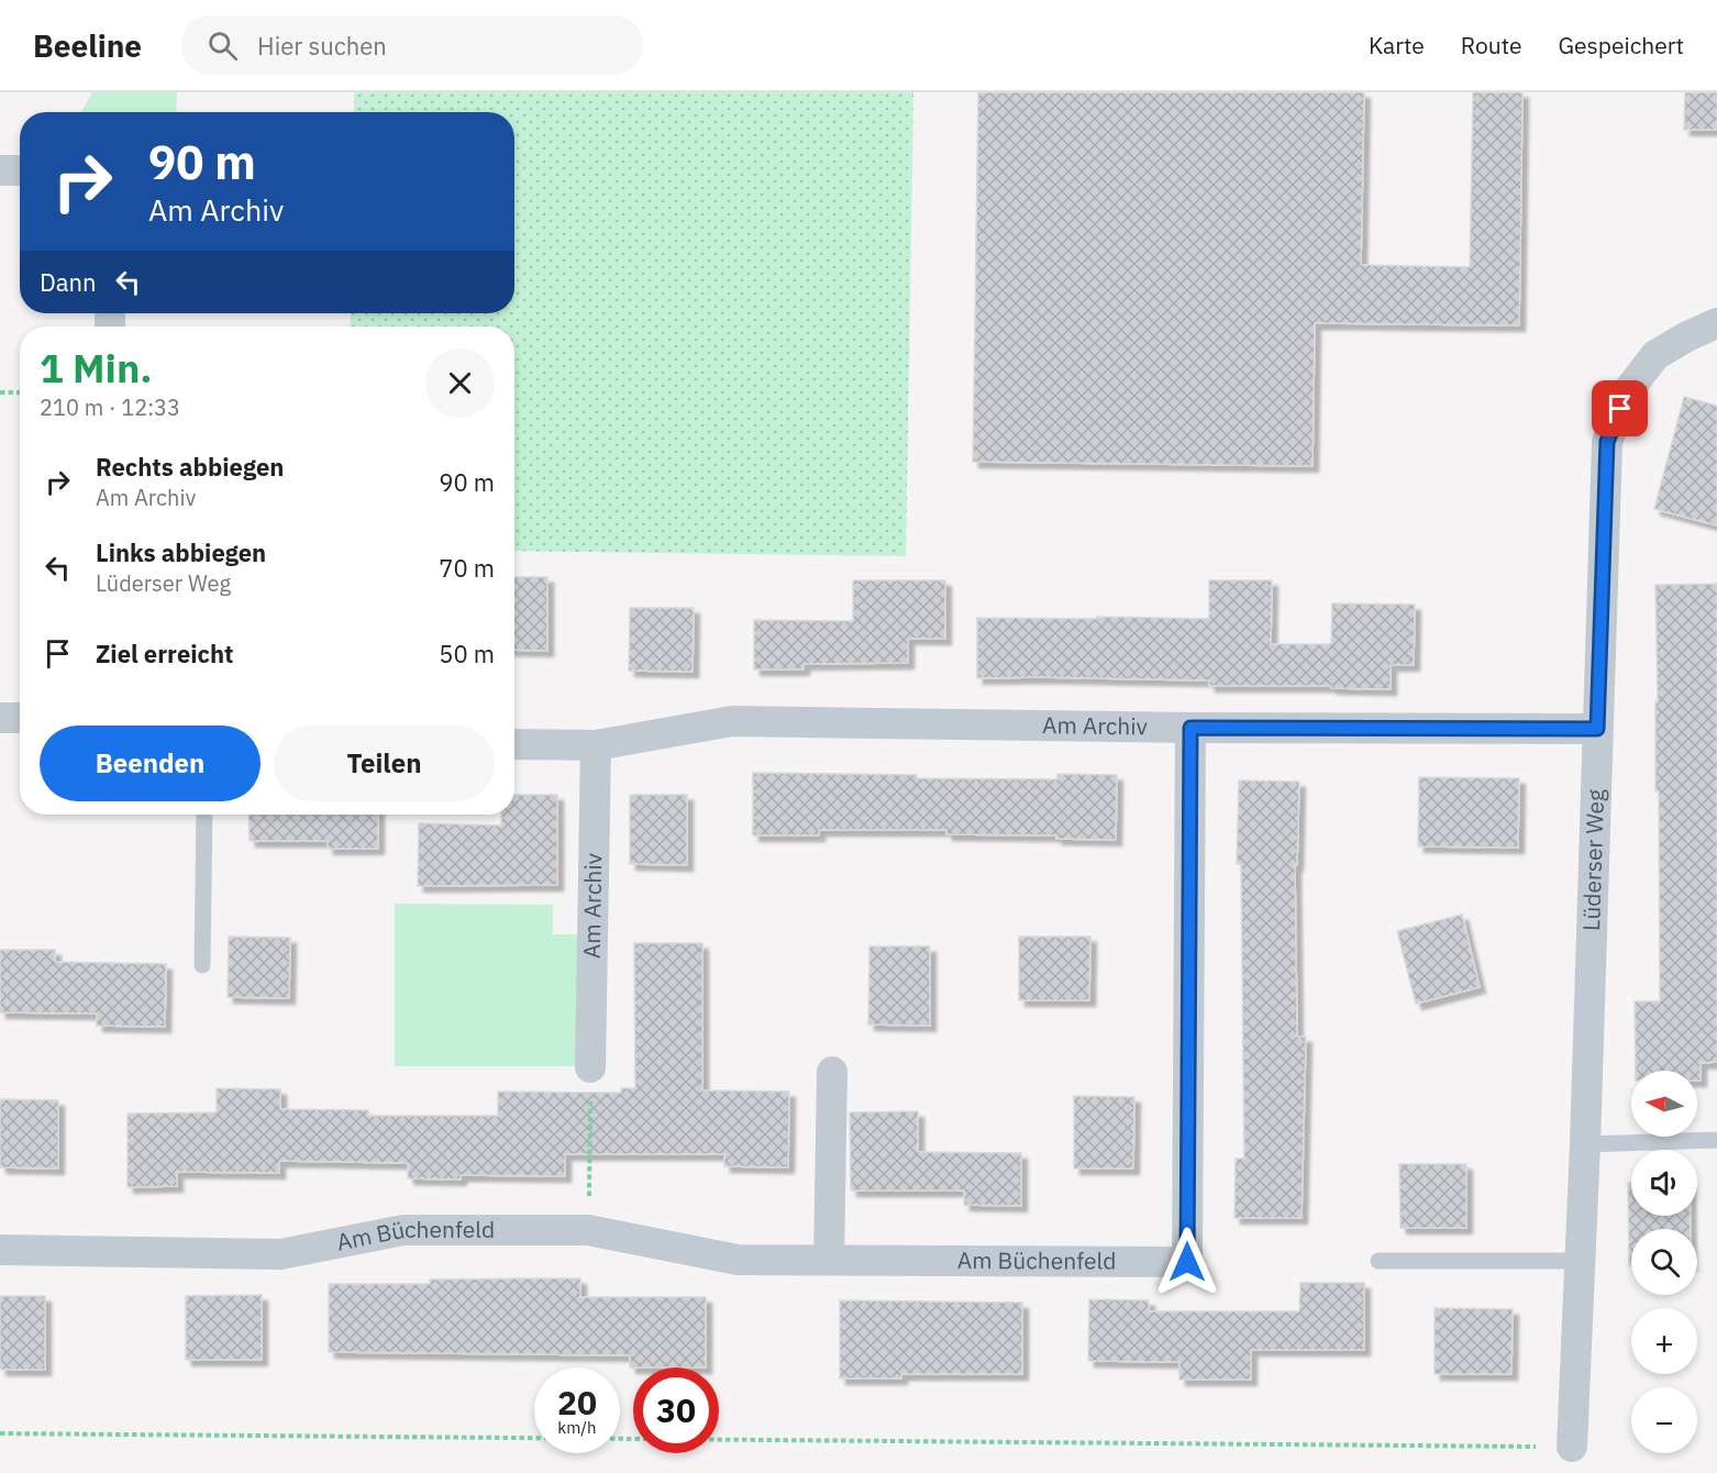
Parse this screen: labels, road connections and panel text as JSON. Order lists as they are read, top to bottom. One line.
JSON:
{"streets":{"street":["Am Archiv","Lüderser Weg","Am Büchenfeld"]},"crossings":[["Am Archiv","Lüderser Weg"],["Am Archiv","Am Büchenfeld"]],"north":"left","page":{"header":"Beeline","search":"Hier suchen","nav":["Karte","Route","Gespeichert"],"turn":["90 m","Am Archiv"],"then":"Dann","heading":["1 Min.","210 m · 12:33"],"list":[{"name":"Rechts abbiegen","note":"Am Archiv","value":"90 m"},{"name":"Links abbiegen","note":"Lüderser Weg","value":"70 m"},{"name":"Ziel erreicht","value":"50 m"}],"buttons":["Beenden","Teilen"],"map_buttons":["+","−"],"speed":"20 km/h","limit":"30"}}
